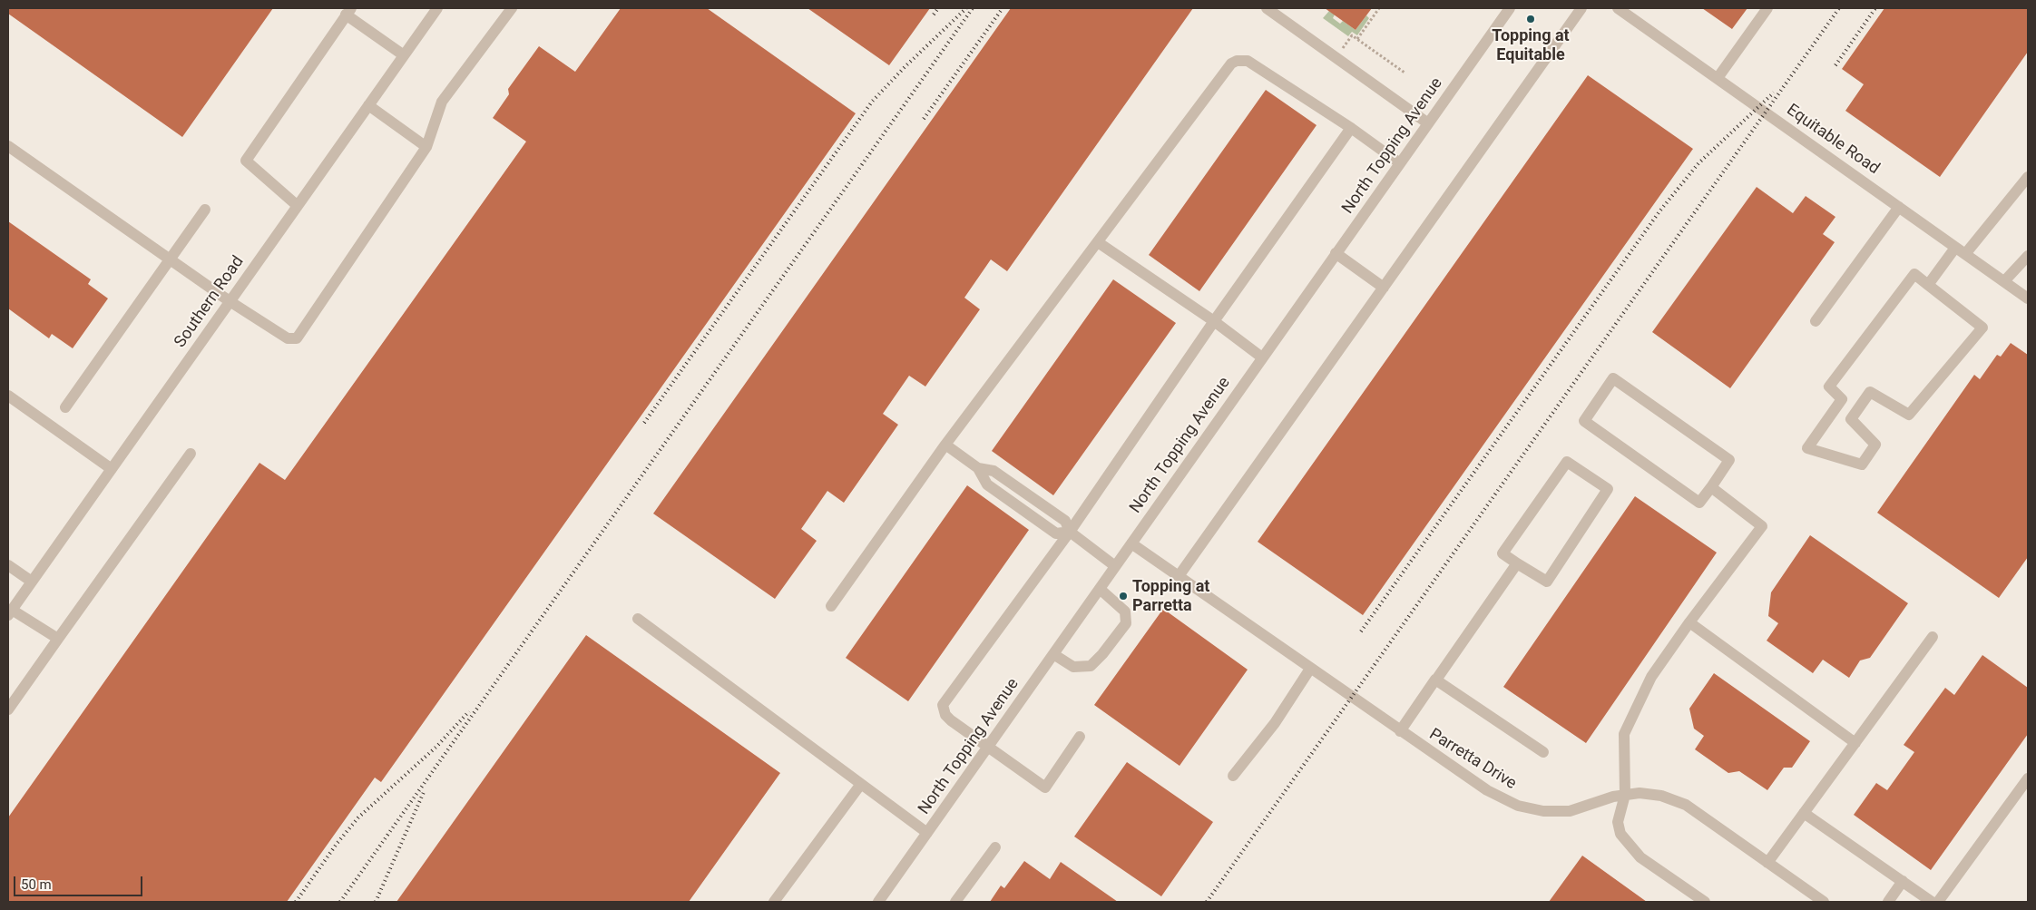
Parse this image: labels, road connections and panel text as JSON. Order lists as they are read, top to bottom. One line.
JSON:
{"streets":{"street":["Equitable Road","North Topping Avenue","Southern Road","Parretta Drive"]},"crossings":[["North Topping Avenue","Parretta Drive"]],"places":["Topping at Equitable","Topping at Parretta"],"scale_bar":"50 m"}
